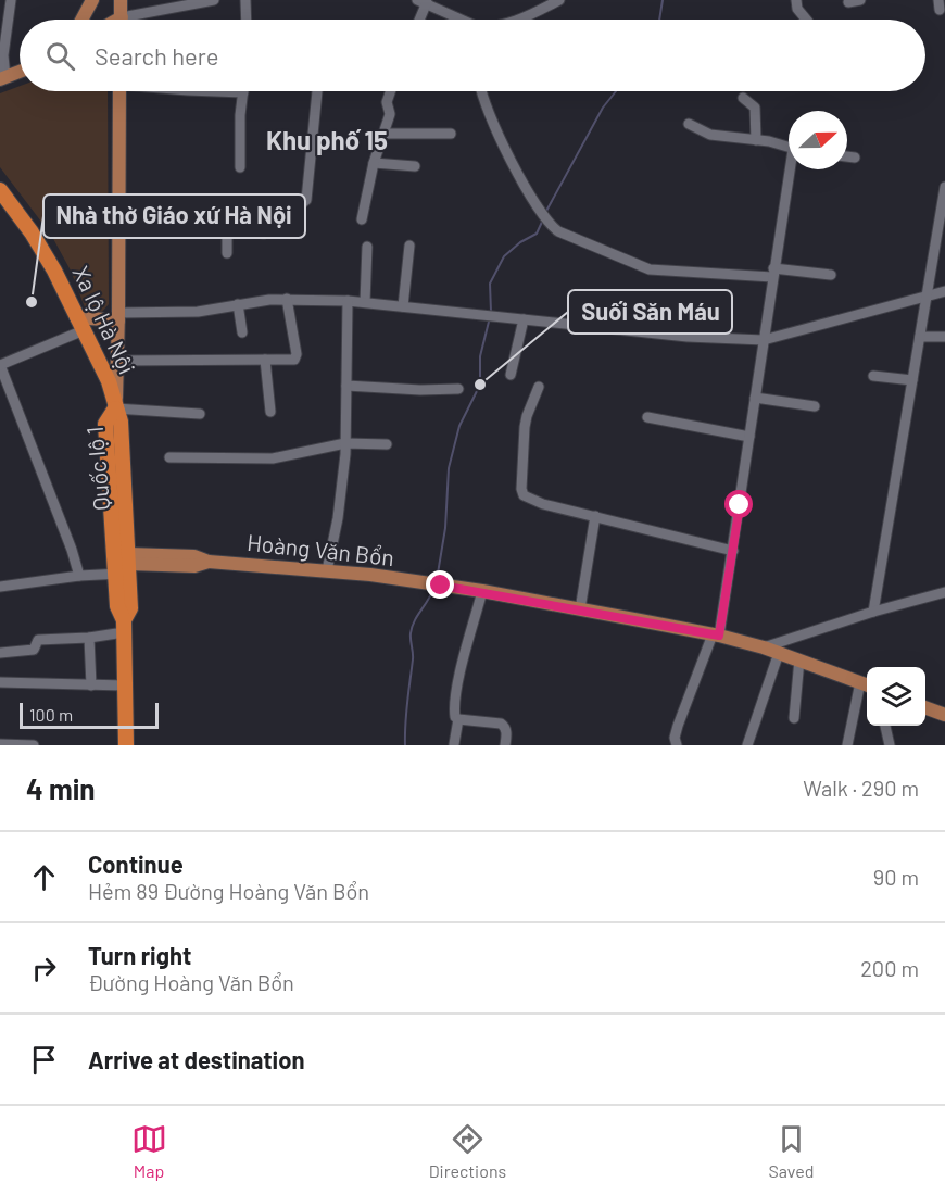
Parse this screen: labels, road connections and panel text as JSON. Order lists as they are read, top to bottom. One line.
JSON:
{"streets":{"highway":["Xa lộ Hà Nội","Quốc lộ 1"],"main road":["Hoàng Văn Bổn"]},"crossings":[["Xa lộ Hà Nội","Quốc lộ 1"],["Quốc lộ 1","Hoàng Văn Bổn"]],"districts":["Khu phố 15"],"places":["Nhà thờ Giáo xứ Hà Nội","Suối Săn Máu"],"scale_bar":"100 m","north":"right","page":{"search":"Search here","scale":"100 m","heading":["4 min","Walk · 290 m"],"list":[["Continue","Hẻm 89 Đường Hoàng Văn Bổn","90 m"],["Turn right","Đường Hoàng Văn Bổn","200 m"],"Arrive at destination"],"nav":["Map","Directions","Saved"]}}
